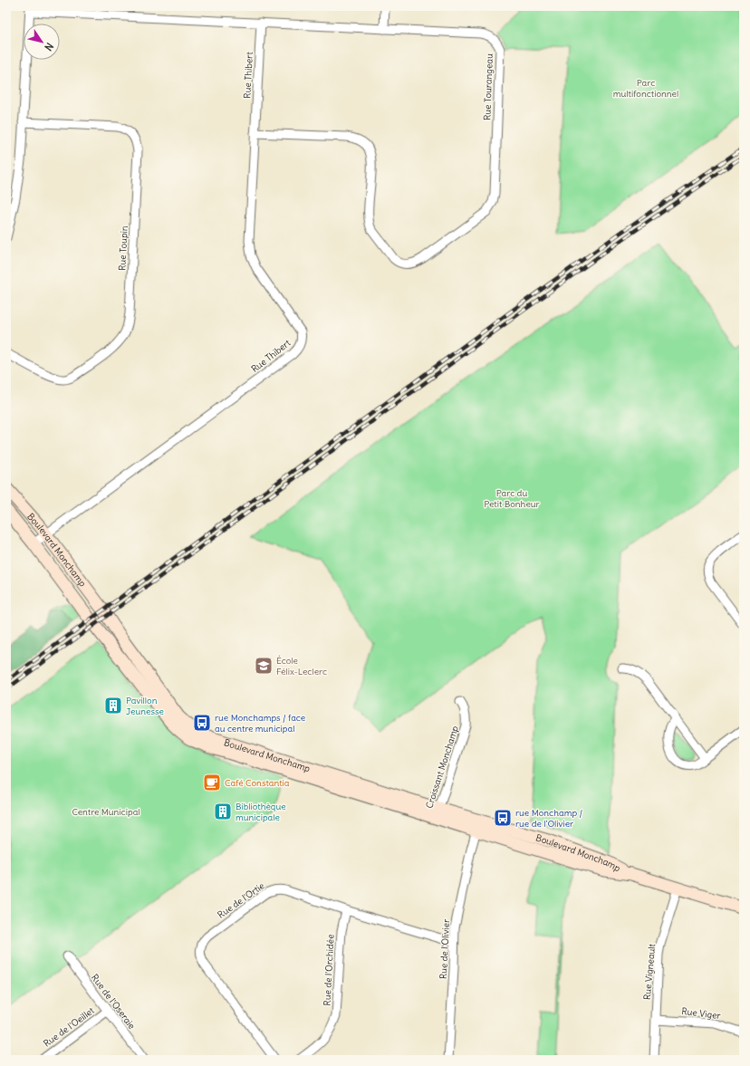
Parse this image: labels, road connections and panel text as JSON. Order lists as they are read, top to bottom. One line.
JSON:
{"streets":{"street":["Rue Thibert","Rue Tourangeau","Rue Toupin","Boulevard Monchamp","Croissant Monchamp","Rue de l'Ortie","Rue de l'Olivier","Rue de l'Orchidée","Rue Vigneault","Rue de l'Oseraie","Rue Viger","Rue de l'Oeillet"]},"crossings":[["Rue Thibert","Rue Tourangeau"],["Rue Thibert","Boulevard Monchamp"],["Boulevard Monchamp","Croissant Monchamp"],["Boulevard Monchamp","Rue de l'Olivier"],["Boulevard Monchamp","Rue Vigneault"],["Rue de l'Ortie","Rue de l'Olivier"],["Rue de l'Ortie","Rue de l'Orchidée"],["Rue Vigneault","Rue Viger"],["Rue de l'Oseraie","Rue de l'Oeillet"]],"parks":["Parc multifonctionnel","Parc du Petit Bonheur","Centre Municipal"],"places":{"school or university":["École Félix-Leclerc"],"building":["Pavillon Jeunesse","Bibliothèque municipale"],"bus stop":["rue Monchamps / face au centre municipal","rue Monchamp / rue de l'Olivier"],"cafe":["Café Constantia"]},"north":"bottom right"}
